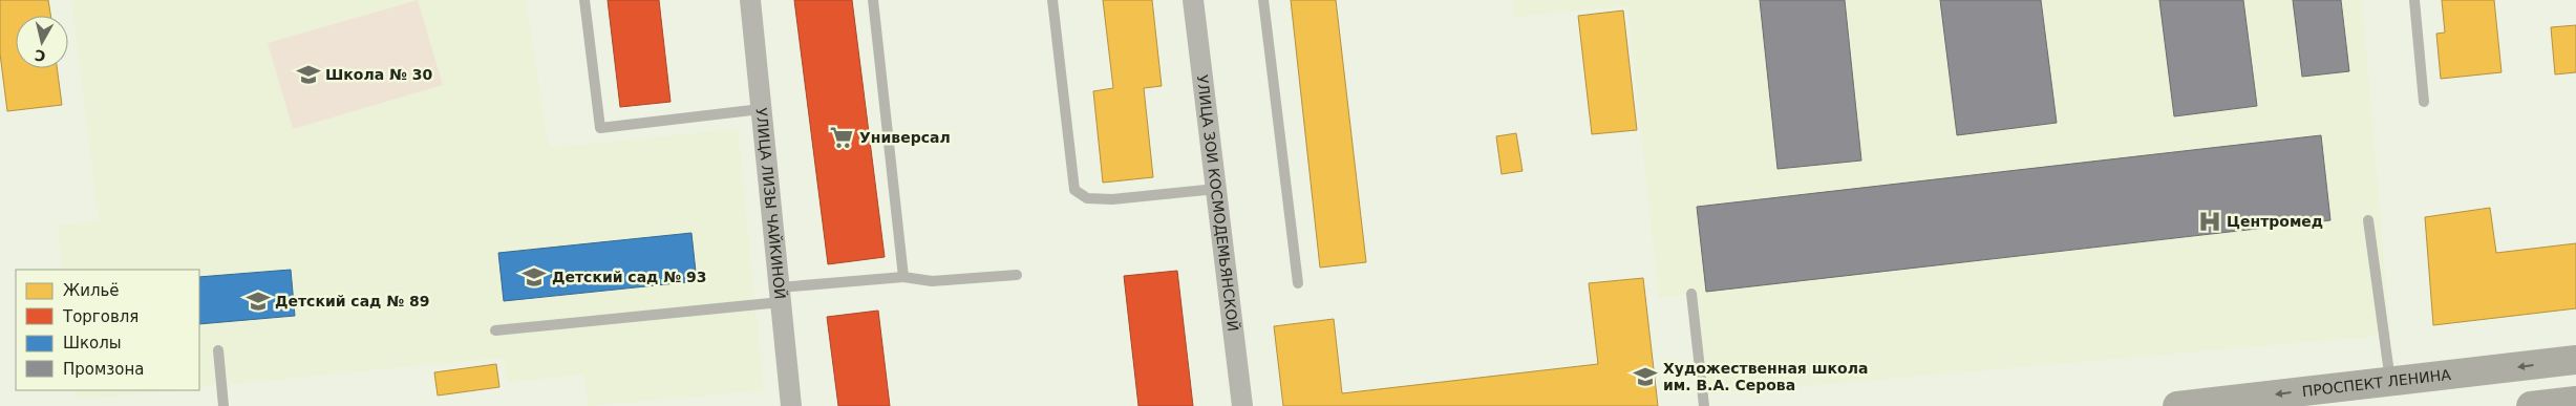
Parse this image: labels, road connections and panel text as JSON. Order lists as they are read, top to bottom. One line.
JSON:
{"streets":{"main road":["ПРОСПЕКТ ЛЕНИНА"],"street":["УЛИЦА ЛИЗЫ ЧАЙКИНОЙ","УЛИЦА ЗОИ КОСМОДЕМЬЯНСКОЙ"]},"one_way":["ПРОСПЕКТ ЛЕНИНА"],"places":{"school or university":["Школа № 30","Детский сад № 93","Детский сад № 89","Художественная школа им. В.А. Серова"],"supermarket":["Универсал"],"hospital":["Центромед"]},"legend":["Жильё","Торговля","Школы","Промзона"],"north":"bottom"}
